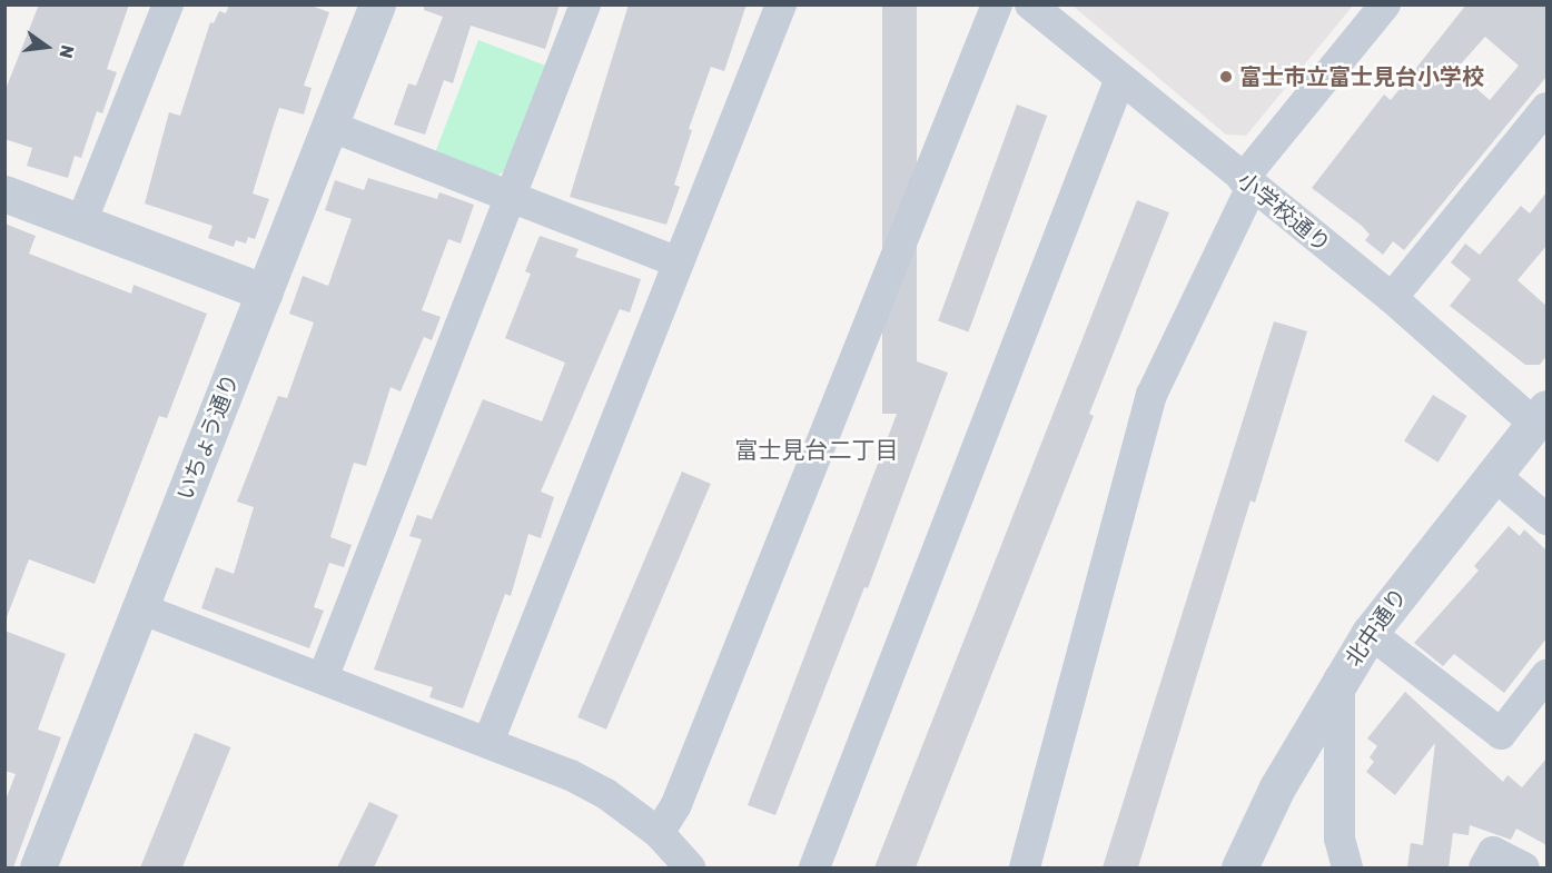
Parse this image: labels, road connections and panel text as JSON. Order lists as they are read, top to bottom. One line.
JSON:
{"streets":{"street":["小学校通り","いちょう通り","北中通り"]},"crossings":[["小学校通り","北中通り"]],"districts":["富士見台二丁目"],"places":["富士市立富士見台小学校"],"north":"right"}
